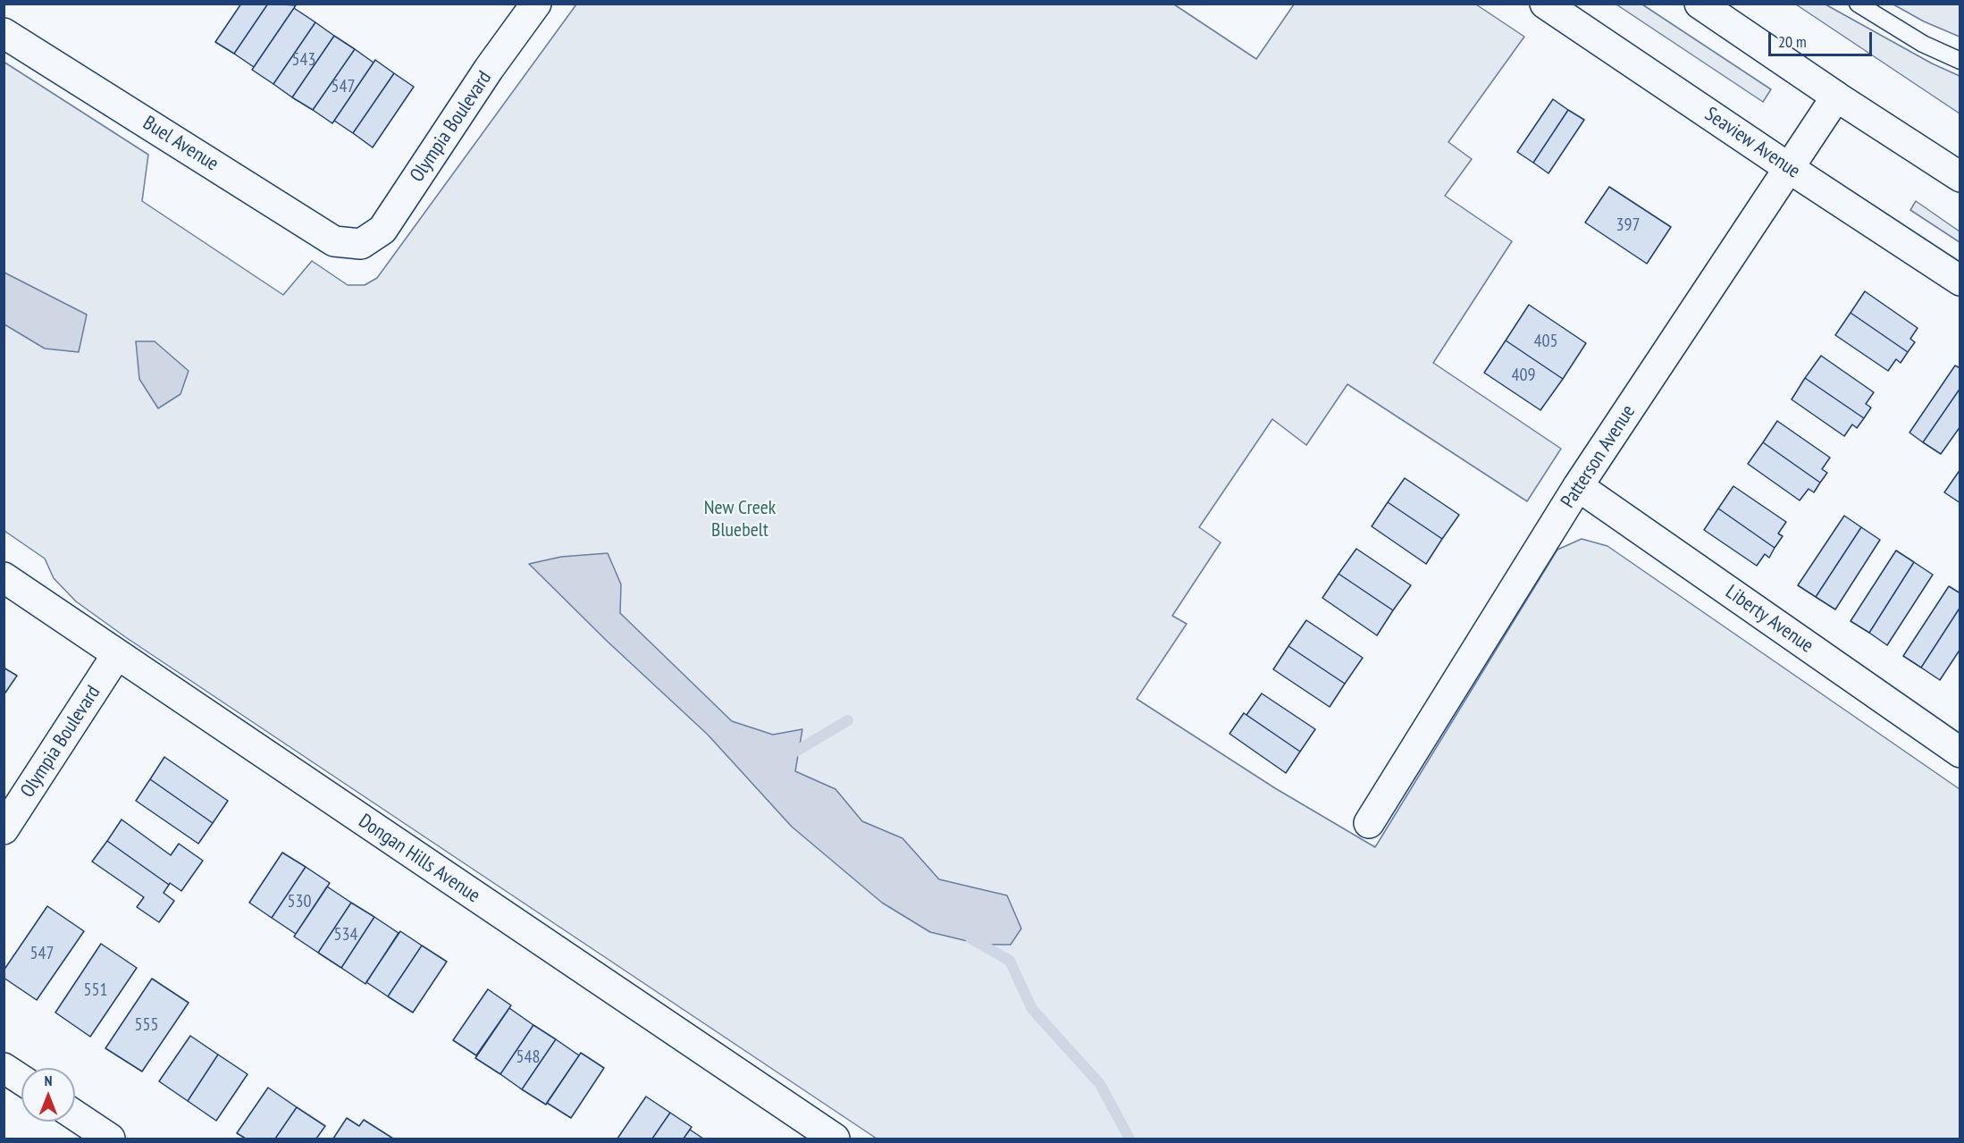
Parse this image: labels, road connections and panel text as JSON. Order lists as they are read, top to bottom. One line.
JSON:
{"streets":{"street":["Olympia Boulevard","Seaview Avenue","Buel Avenue","Patterson Avenue","Liberty Avenue","Dongan Hills Avenue"]},"crossings":[["Olympia Boulevard","Buel Avenue"],["Olympia Boulevard","Dongan Hills Avenue"],["Seaview Avenue","Patterson Avenue"],["Patterson Avenue","Liberty Avenue"]],"parks":["New Creek Bluebelt"],"house_numbers":["543","547","397","405","409","530","534","547","551","555","548"],"scale_bar":"20 m","north":"top"}
